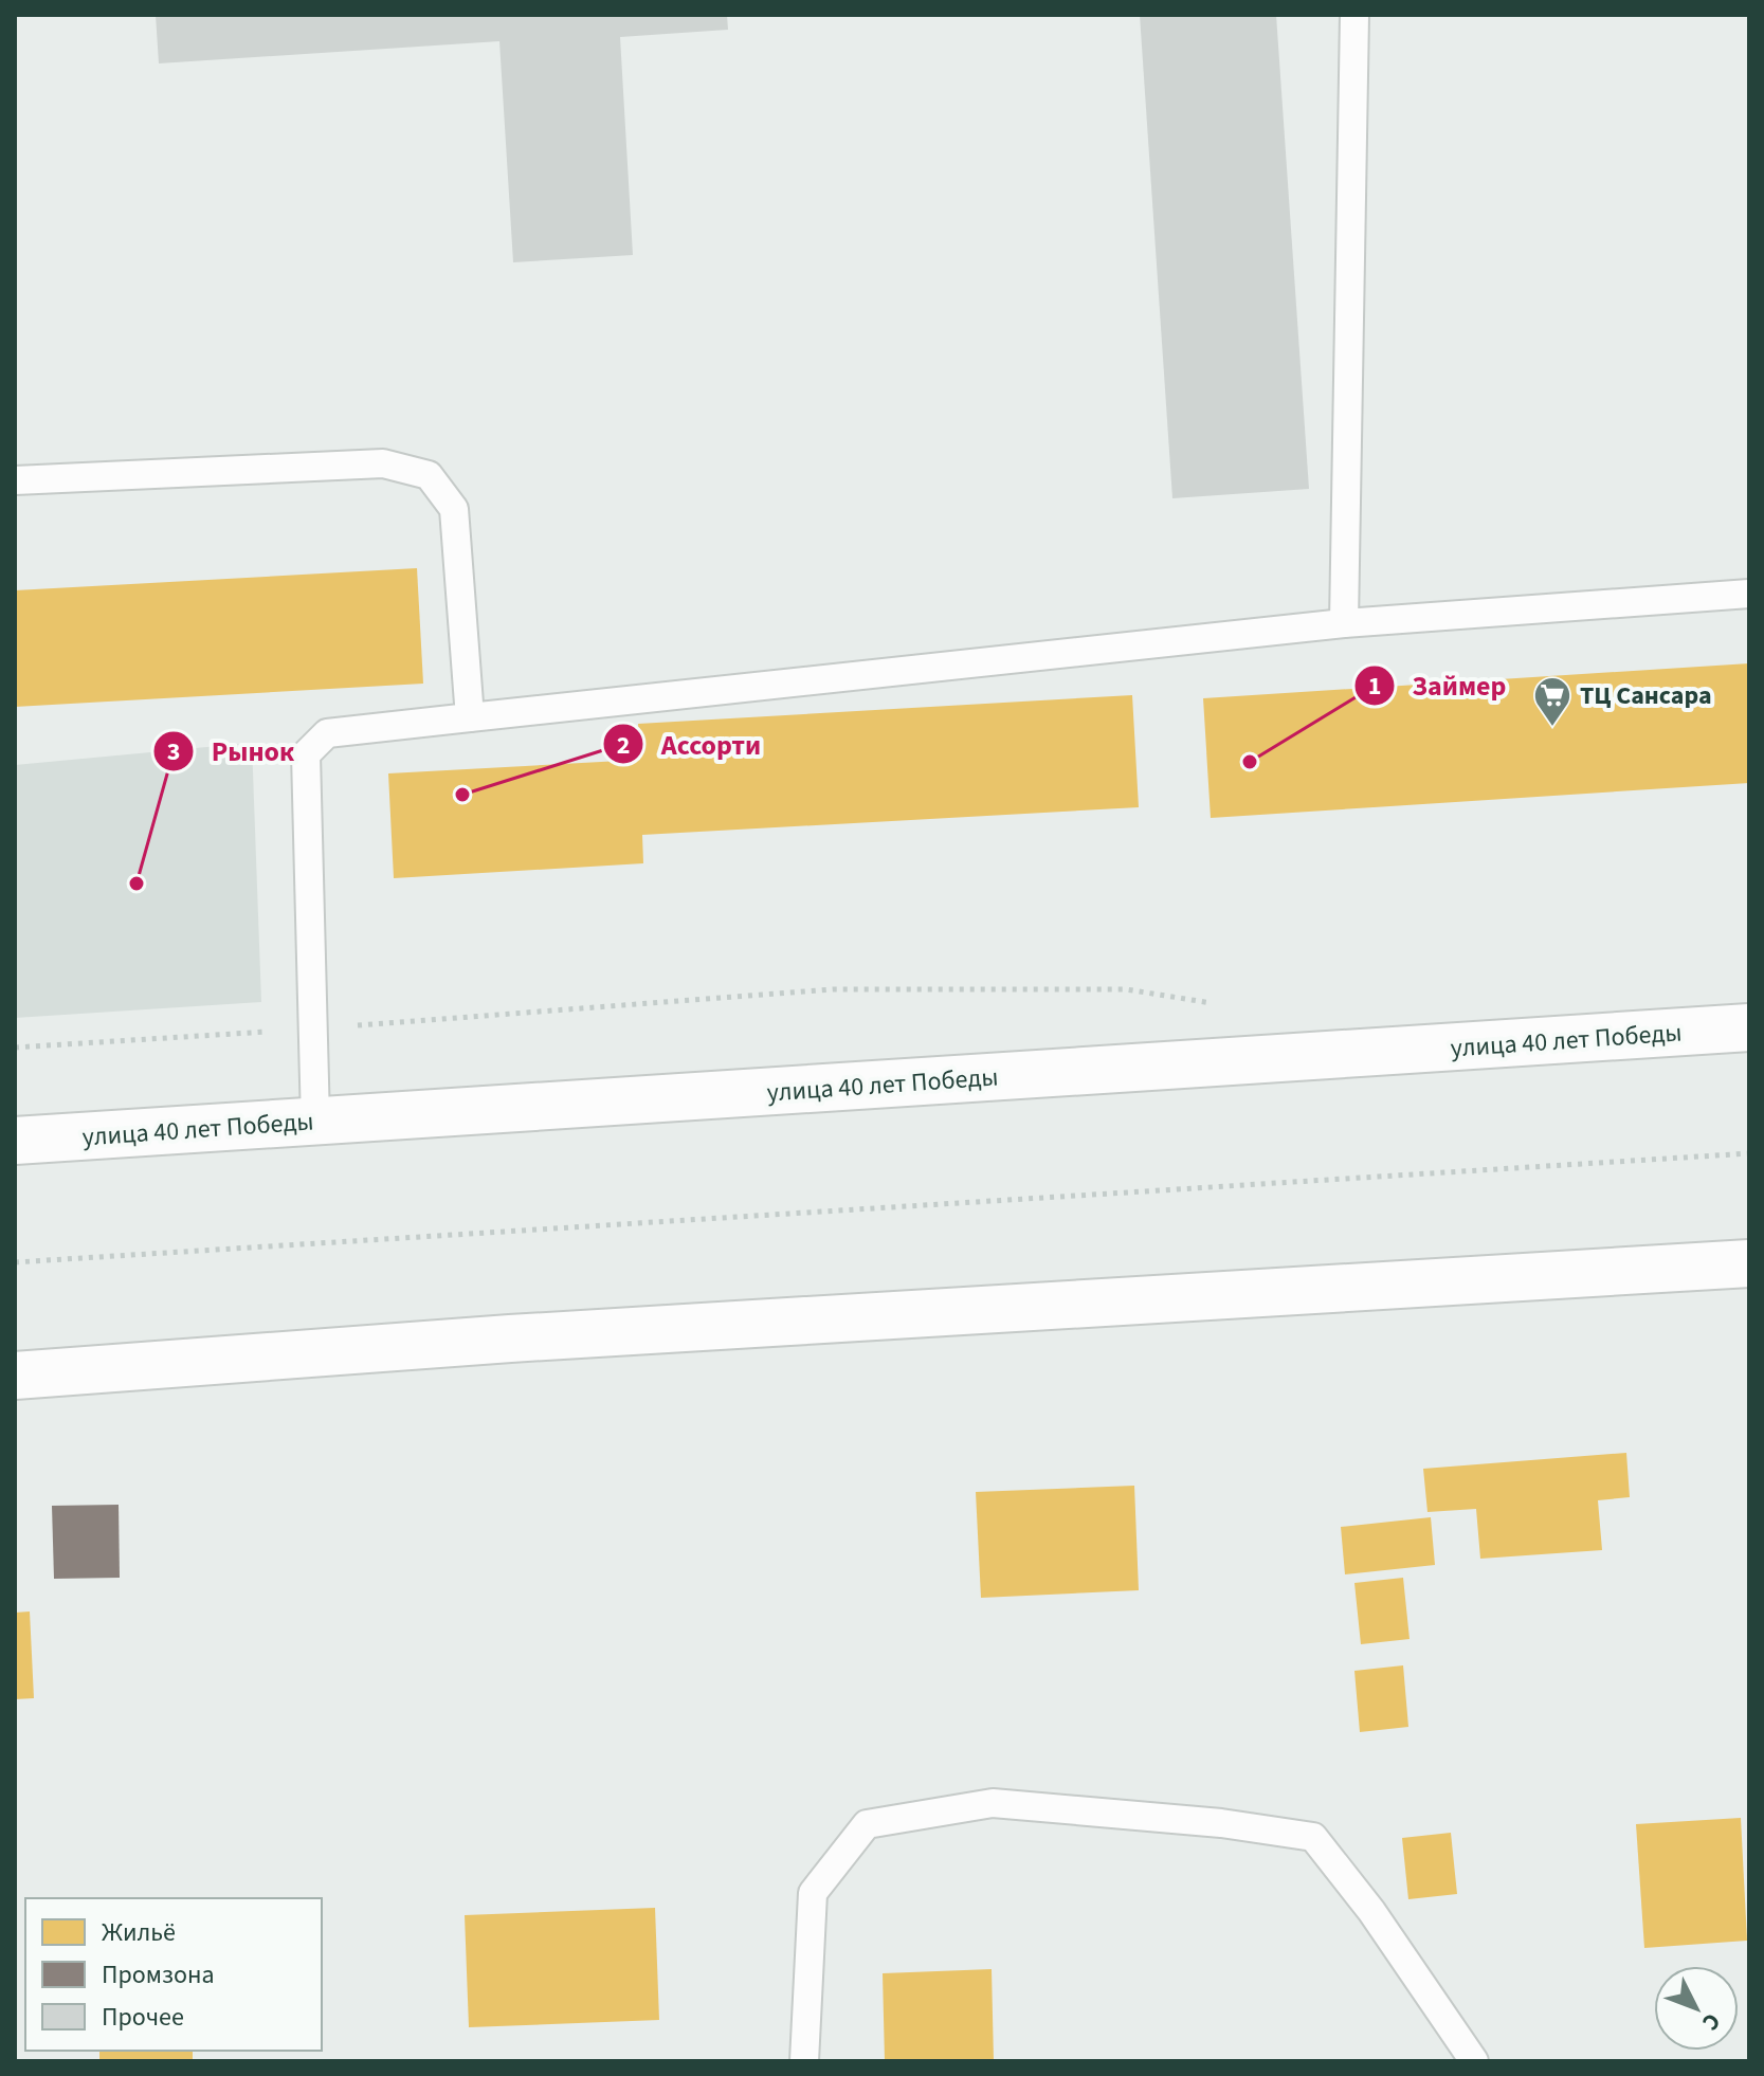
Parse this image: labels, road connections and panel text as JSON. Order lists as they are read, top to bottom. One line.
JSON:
{"streets":{"street":["улица 40 лет Победы"]},"places":{"supermarket":["ТЦ Сансара"],"other":["Займер","Ассорти","Рынок"]},"legend":["Жильё","Промзона","Прочее"],"north":"bottom right"}
